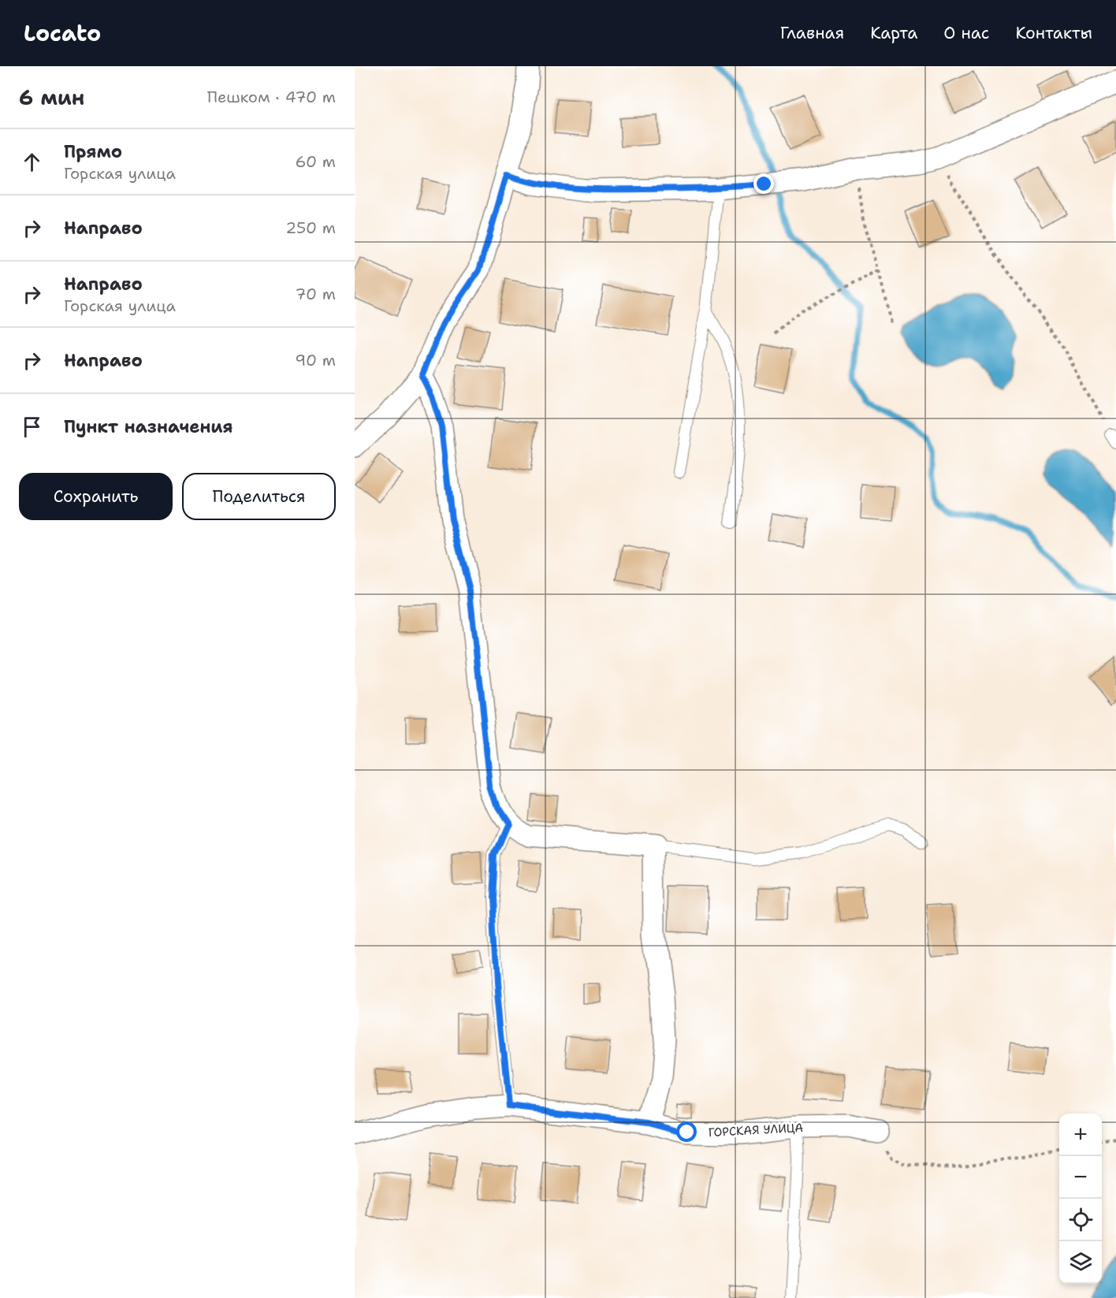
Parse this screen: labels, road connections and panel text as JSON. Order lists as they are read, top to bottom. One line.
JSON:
{"streets":{"street":["ГОРСКАЯ УЛИЦА"]},"page":{"header":"Locato","nav":["Главная","Карта","О нас","Контакты"],"heading":["6 мин","Пешком · 470 m"],"list":[["Прямо","Горская улица","60 m"],["Направо","250 m"],["Направо","Горская улица","70 m"],["Направо","90 m"],"Пункт назначения"],"buttons":["Сохранить","Поделиться"],"map_buttons":["+","−"]}}
